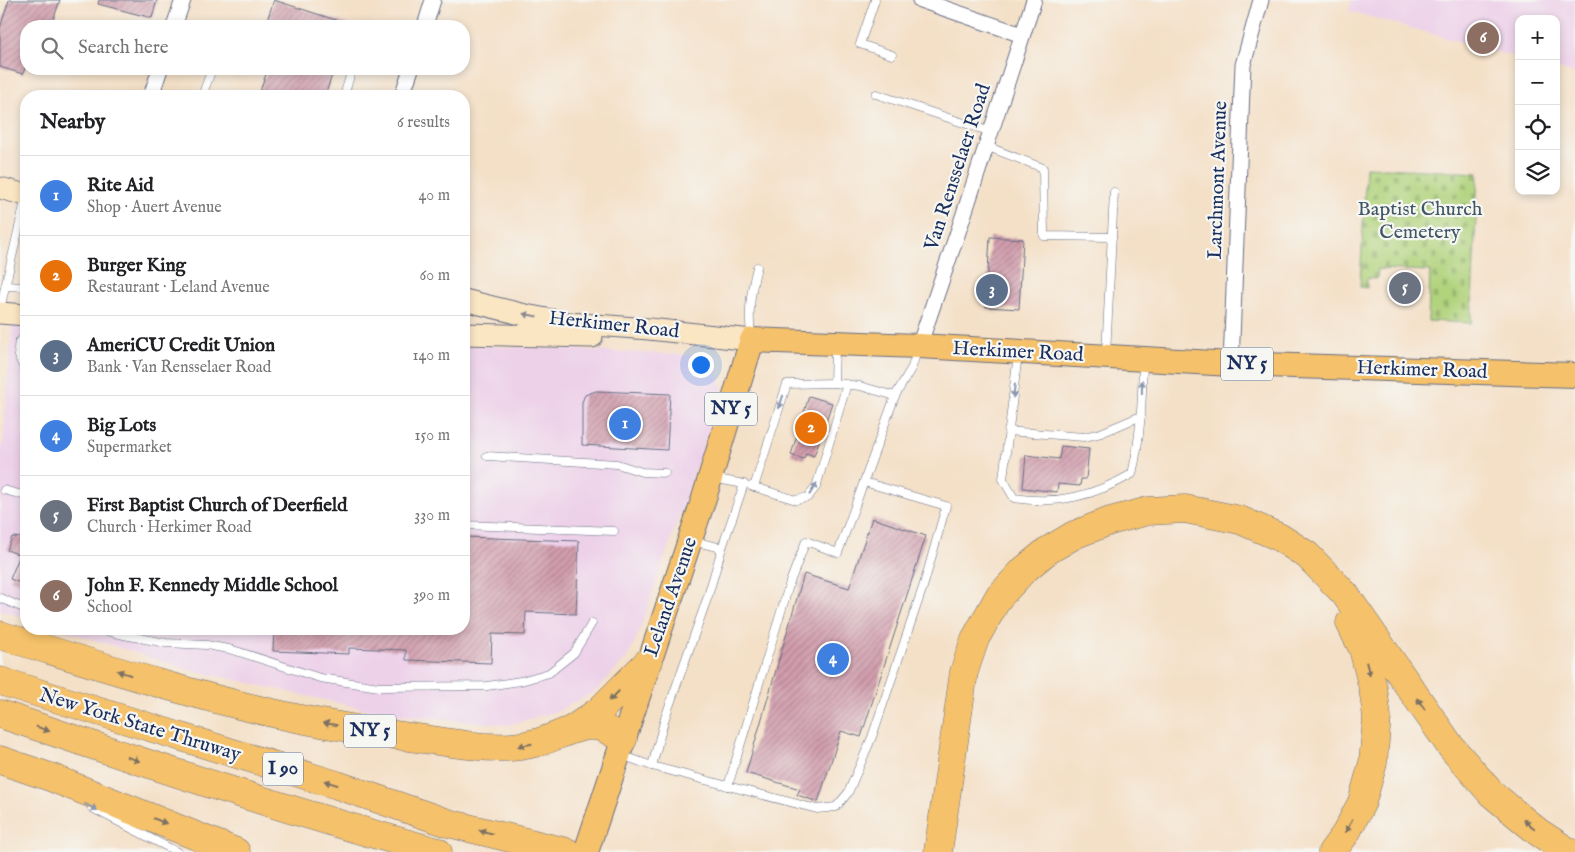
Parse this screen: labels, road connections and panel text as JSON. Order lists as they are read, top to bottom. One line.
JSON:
{"streets":{"highway":["NY 5","New York State Thruway","I 90"],"main road":["Herkimer Road","Leland Avenue"],"street":["Van Rensselaer Road","Larchmont Avenue"]},"crossings":[["Van Rensselaer Road","Herkimer Road"],["Larchmont Avenue","Herkimer Road"],["Herkimer Road","Leland Avenue"],["NY 5","Leland Avenue"]],"parks":["Baptist Church Cemetery"],"page":{"map_buttons":["+","−"],"pins":["6","5","3","1","2","4"],"search":"Search here","heading":["Nearby","6 results"],"list":[{"mark":"1","name":"Rite Aid","note":"Shop · Auert Avenue","value":"40 m"},{"mark":"2","name":"Burger King","note":"Restaurant · Leland Avenue","value":"60 m"},{"mark":"3","name":"AmeriCU Credit Union","note":"Bank · Van Rensselaer Road","value":"140 m"},{"mark":"4","name":"Big Lots","note":"Supermarket","value":"150 m"},{"mark":"5","name":"First Baptist Church of Deerfield","note":"Church · Herkimer Road","value":"330 m"},{"mark":"6","name":"John F. Kennedy Middle School","note":"School","value":"390 m"}]}}
